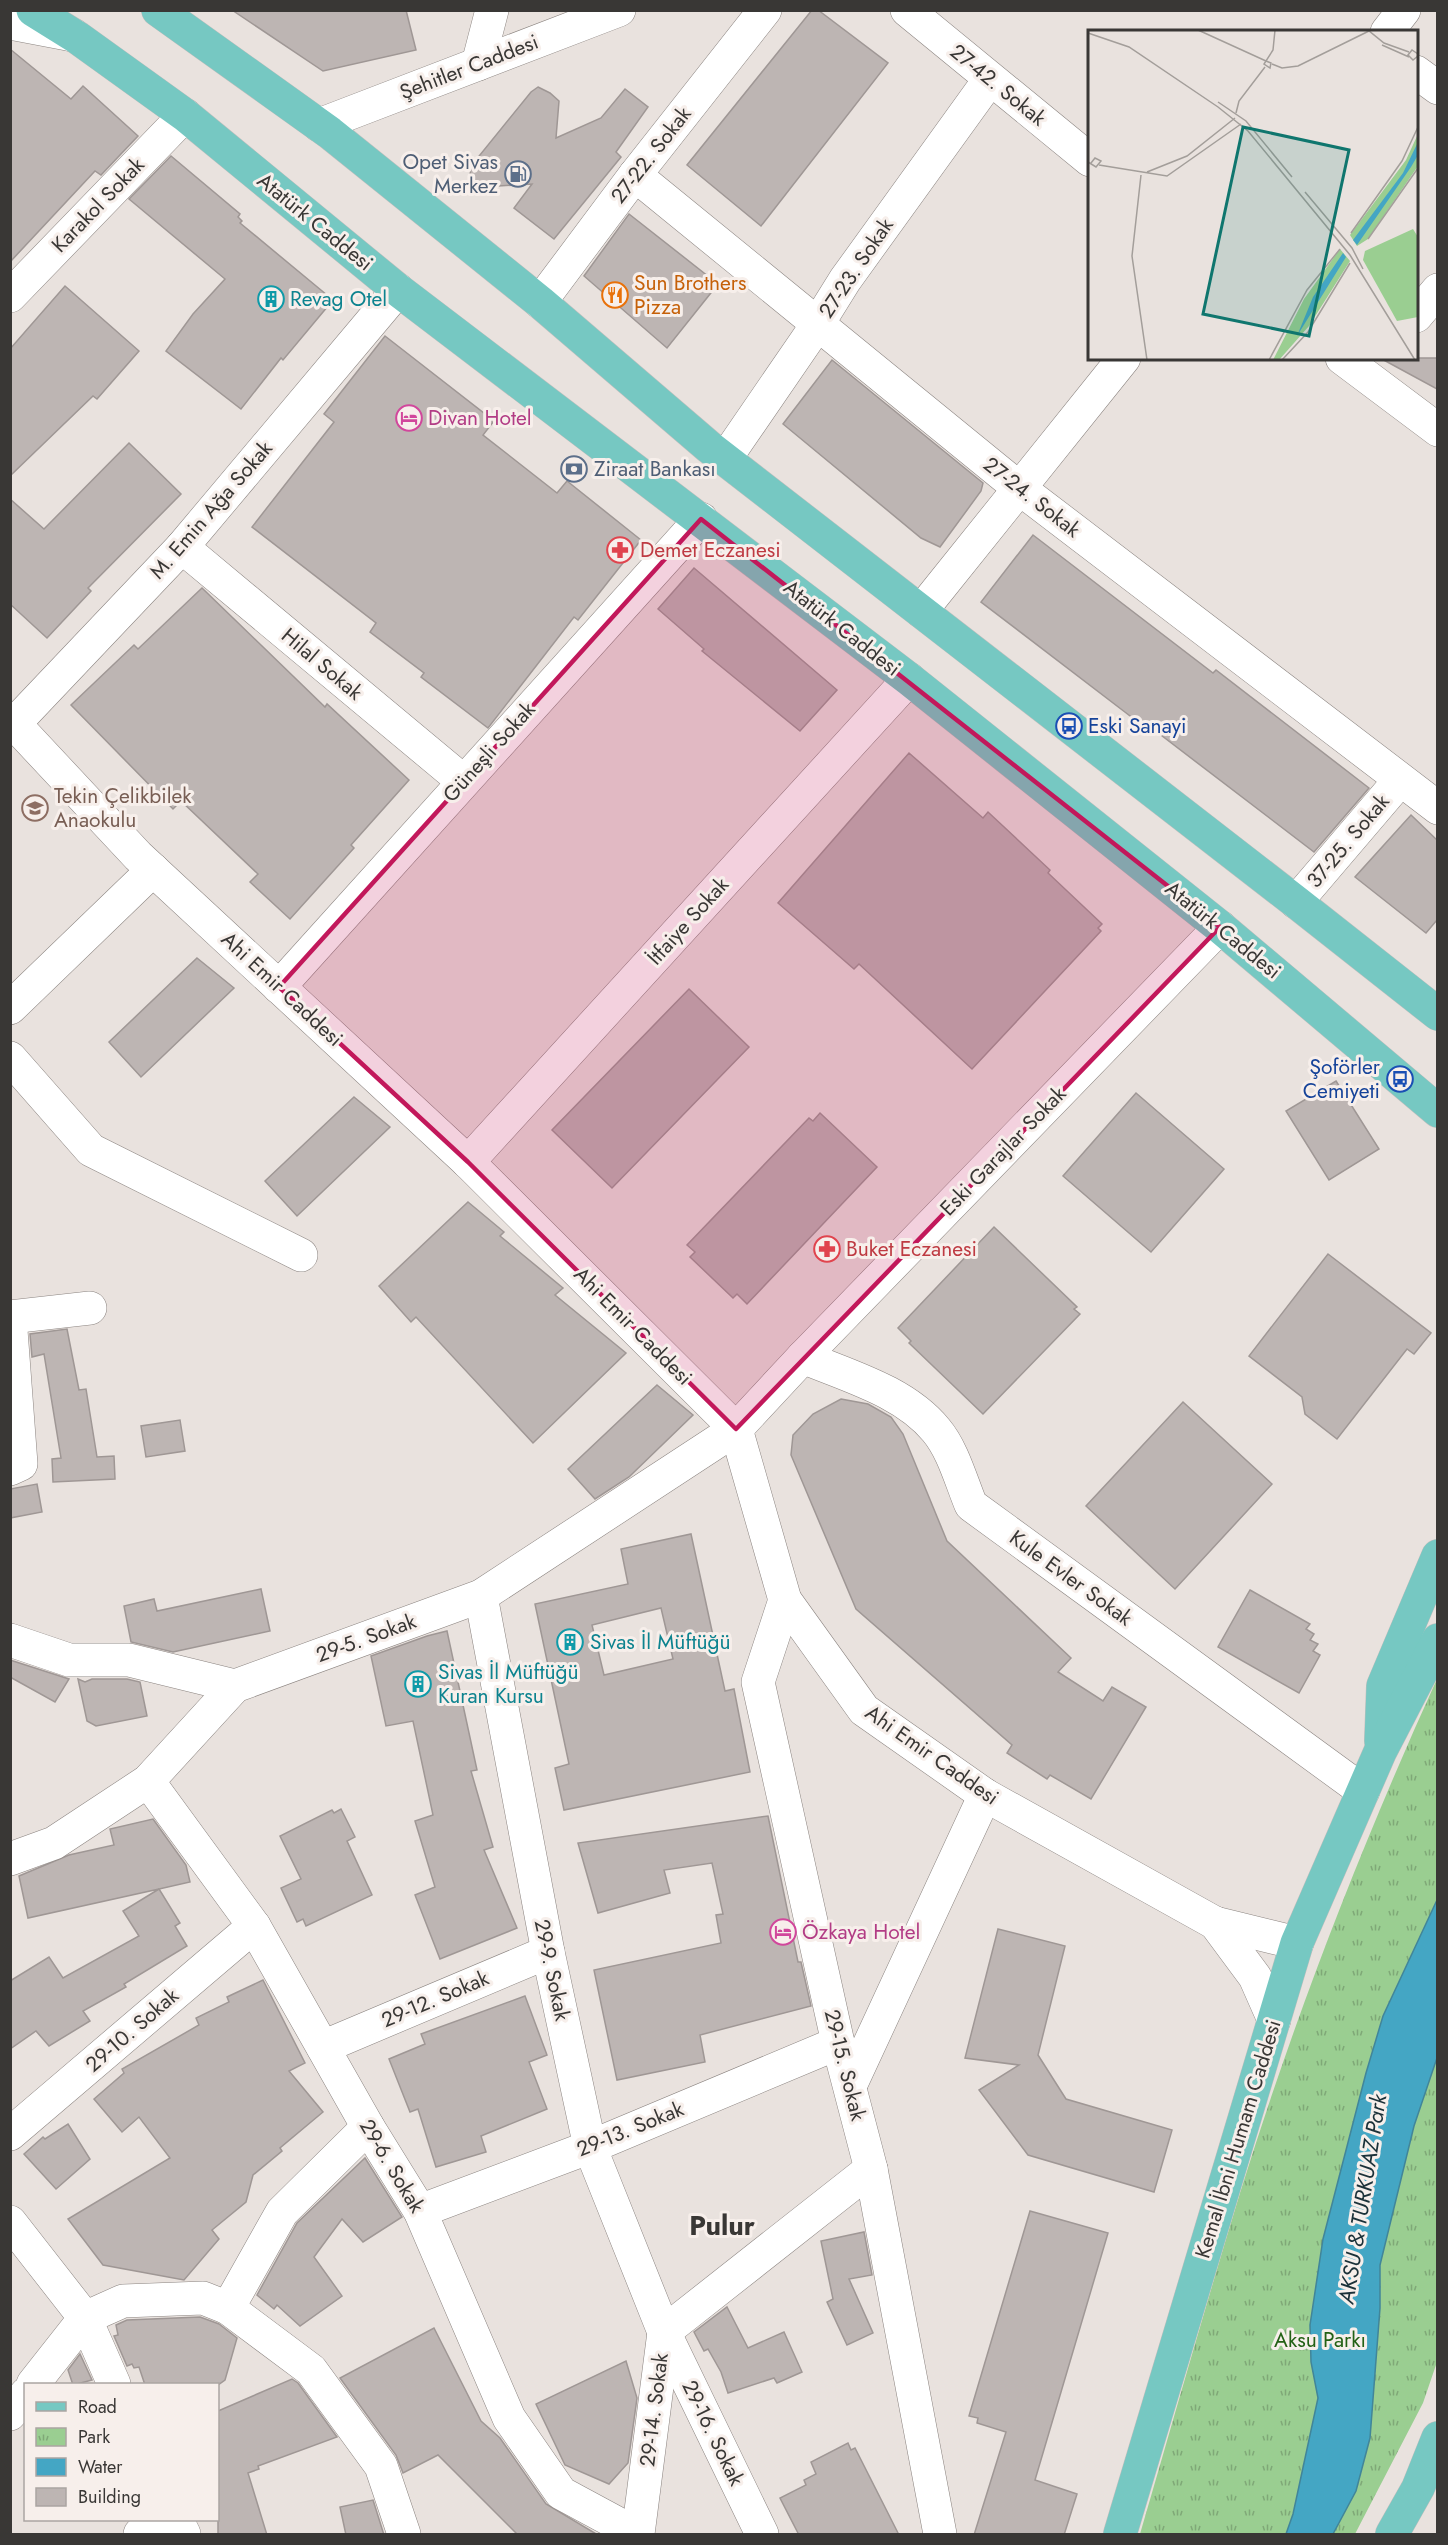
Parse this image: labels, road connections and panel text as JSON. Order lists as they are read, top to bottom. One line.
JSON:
{"streets":{"main road":["Atatürk Caddesi","Kemal İbni Humam Caddesi"],"street":["Şehitler Caddesi","27-42. Sokak","27-22. Sokak","Karakol Sokak","27-23. Sokak","27-24. Sokak","M. Emin Ağa Sokak","Hilal Sokak","Güneşli Sokak","37-25. Sokak","İtfaiye Sokak","Ahi Emir Caddesi","Eski Garajlar Sokak","Kule Evler Sokak","29-5. Sokak","29-9. Sokak","29-12. Sokak","29-10. Sokak","29-15. Sokak","29-13. Sokak","29-6. Sokak","29-14. Sokak","29-16. Sokak"]},"crossings":[["27-42. Sokak","27-23. Sokak"],["27-22. Sokak","27-24. Sokak"],["Karakol Sokak","Atatürk Caddesi"],["Atatürk Caddesi","M. Emin Ağa Sokak"],["Atatürk Caddesi","Güneşli Sokak"],["Atatürk Caddesi","İtfaiye Sokak"],["Atatürk Caddesi","Eski Garajlar Sokak"],["27-23. Sokak","27-24. Sokak"],["27-24. Sokak","37-25. Sokak"],["M. Emin Ağa Sokak","Hilal Sokak"],["M. Emin Ağa Sokak","Ahi Emir Caddesi"],["Hilal Sokak","Güneşli Sokak"],["Güneşli Sokak","Ahi Emir Caddesi"],["İtfaiye Sokak","Ahi Emir Caddesi"],["Ahi Emir Caddesi","Eski Garajlar Sokak"],["Ahi Emir Caddesi","29-5. Sokak"],["Ahi Emir Caddesi","29-15. Sokak"],["Ahi Emir Caddesi","Kemal İbni Humam Caddesi"],["Eski Garajlar Sokak","Kule Evler Sokak"],["Eski Garajlar Sokak","29-5. Sokak"],["Kule Evler Sokak","Kemal İbni Humam Caddesi"],["29-5. Sokak","29-9. Sokak"],["29-5. Sokak","29-6. Sokak"],["29-9. Sokak","29-12. Sokak"],["29-9. Sokak","29-13. Sokak"],["29-9. Sokak","29-14. Sokak"],["29-9. Sokak","29-16. Sokak"],["29-12. Sokak","29-6. Sokak"],["29-10. Sokak","29-6. Sokak"],["29-15. Sokak","29-13. Sokak"],["29-15. Sokak","29-14. Sokak"],["29-13. Sokak","29-6. Sokak"],["29-6. Sokak","29-14. Sokak"],["29-14. Sokak","29-16. Sokak"]],"districts":["Pulur"],"water":["AKSU & TURKUAZ Park"],"parks":["Aksu Parkı"],"places":{"fuel station":["Opet Sivas Merkez"],"restaurant":["Sun Brothers Pizza"],"building":["Revag Otel","Sivas İl Müftüğü","Sivas İl Müftüğü Kuran Kursu"],"hotel":["Divan Hotel","Özkaya Hotel"],"bank":["Ziraat Bankası"],"pharmacy":["Demet Eczanesi","Buket Eczanesi"],"bus stop":["Eski Sanayi","Şoförler Cemiyeti"],"school or university":["Tekin Çelikbilek Anaokulu"]},"legend":["Road","Park","Water","Building"]}
